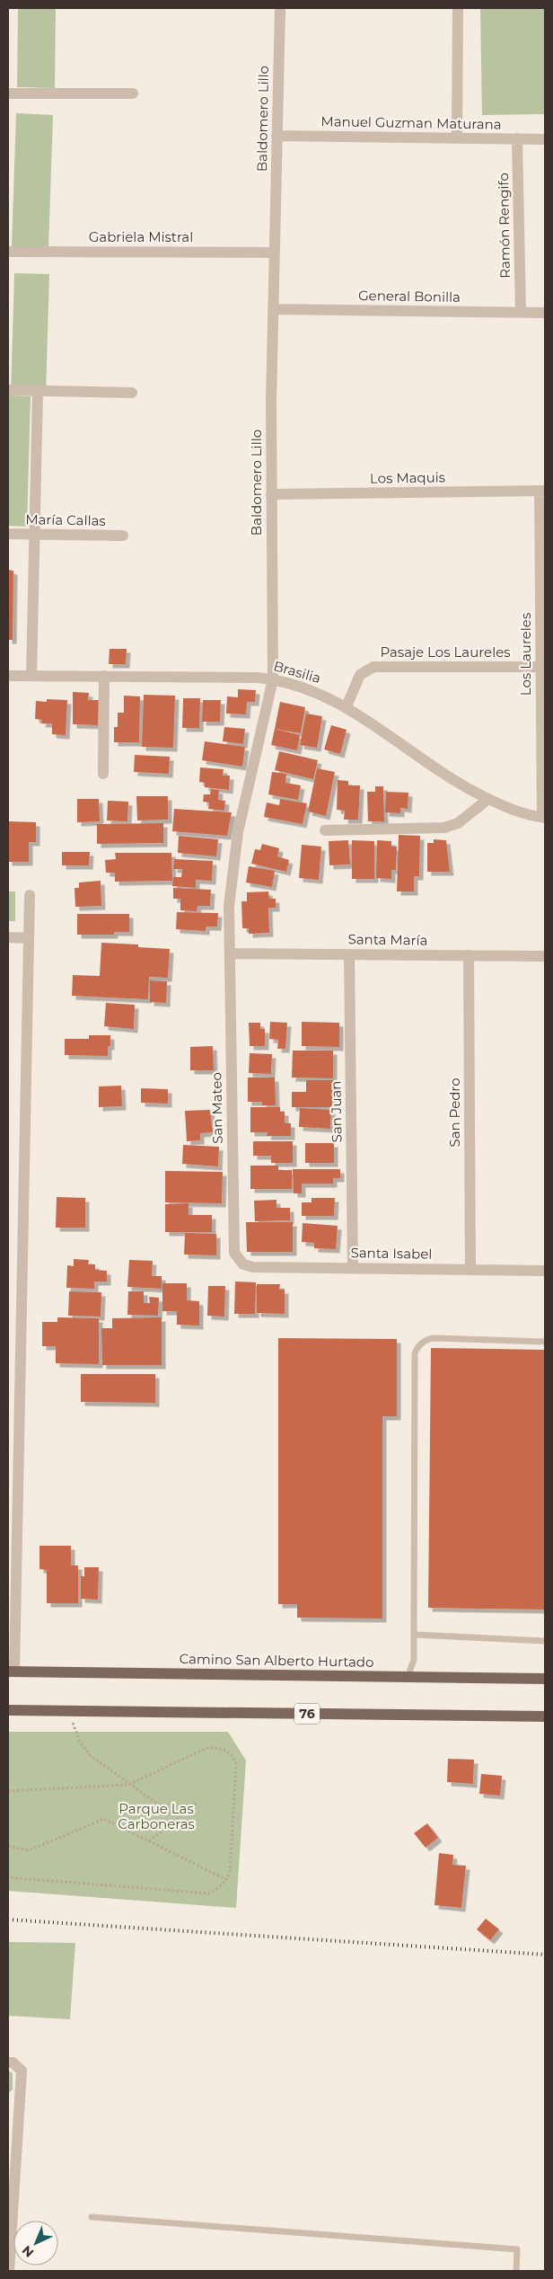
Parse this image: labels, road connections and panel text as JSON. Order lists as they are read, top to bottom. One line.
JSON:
{"streets":{"main road":["Camino San Alberto Hurtado","76"],"street":["Baldomero Lillo","Manuel Guzman Maturana","Ramón Rengifo","Gabriela Mistral","General Bonilla","Los Maquis","María Callas","Pasaje Los Laureles","Los Laureles","Brasilia","Santa María","San Mateo","San Juan","San Pedro","Santa Isabel"]},"crossings":[["Baldomero Lillo","Manuel Guzman Maturana"],["Baldomero Lillo","Gabriela Mistral"],["Baldomero Lillo","General Bonilla"],["Baldomero Lillo","Los Maquis"],["Baldomero Lillo","Brasilia"],["Baldomero Lillo","Santa María"],["Baldomero Lillo","San Mateo"],["Manuel Guzman Maturana","Ramón Rengifo"],["Ramón Rengifo","General Bonilla"],["Los Maquis","Los Laureles"],["Pasaje Los Laureles","Los Laureles"],["Pasaje Los Laureles","Brasilia"],["Los Laureles","Brasilia"],["Santa María","San Mateo"],["Santa María","San Juan"],["Santa María","San Pedro"],["San Mateo","Santa Isabel"],["San Juan","Santa Isabel"],["San Pedro","Santa Isabel"]],"parks":["Parque Las Carboneras"],"north":"bottom left"}
